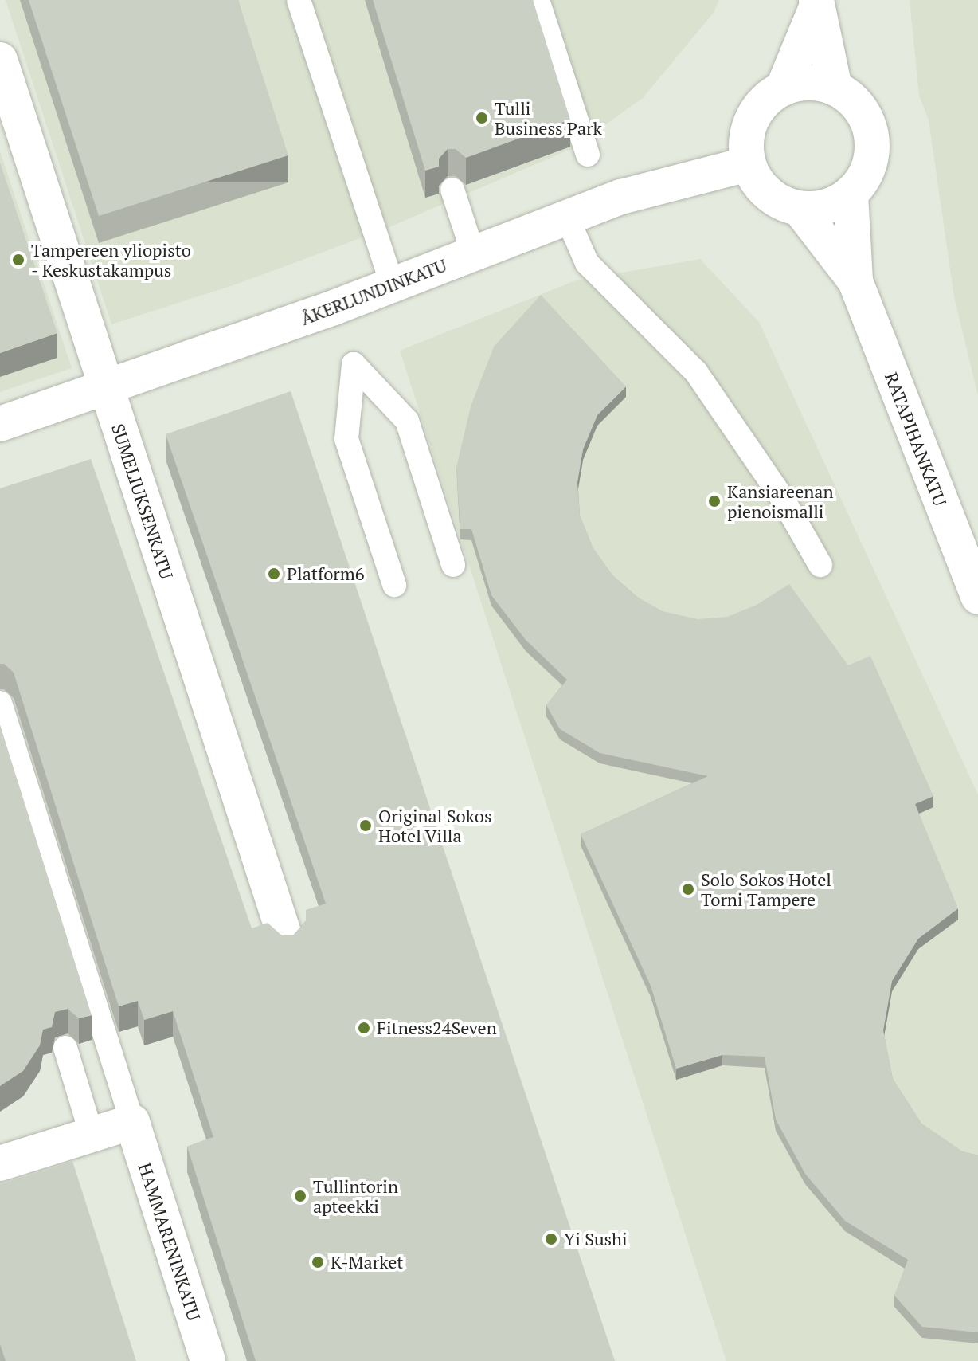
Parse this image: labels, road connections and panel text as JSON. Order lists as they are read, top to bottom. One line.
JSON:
{"streets":{"street":["ÅKERLUNDINKATU","RATAPIHANKATU","SUMELIUKSENKATU","HAMMARENINKATU"]},"crossings":[["ÅKERLUNDINKATU","RATAPIHANKATU"],["ÅKERLUNDINKATU","SUMELIUKSENKATU"]],"places":["Tulli Business Park","Tampereen yliopisto - Keskustakampus","Kansiareenan pienoismalli","Platform6","Original Sokos Hotel Villa","Solo Sokos Hotel Torni Tampere","Fitness24Seven","Tullintorin apteekki","Yi Sushi","K-Market"]}
